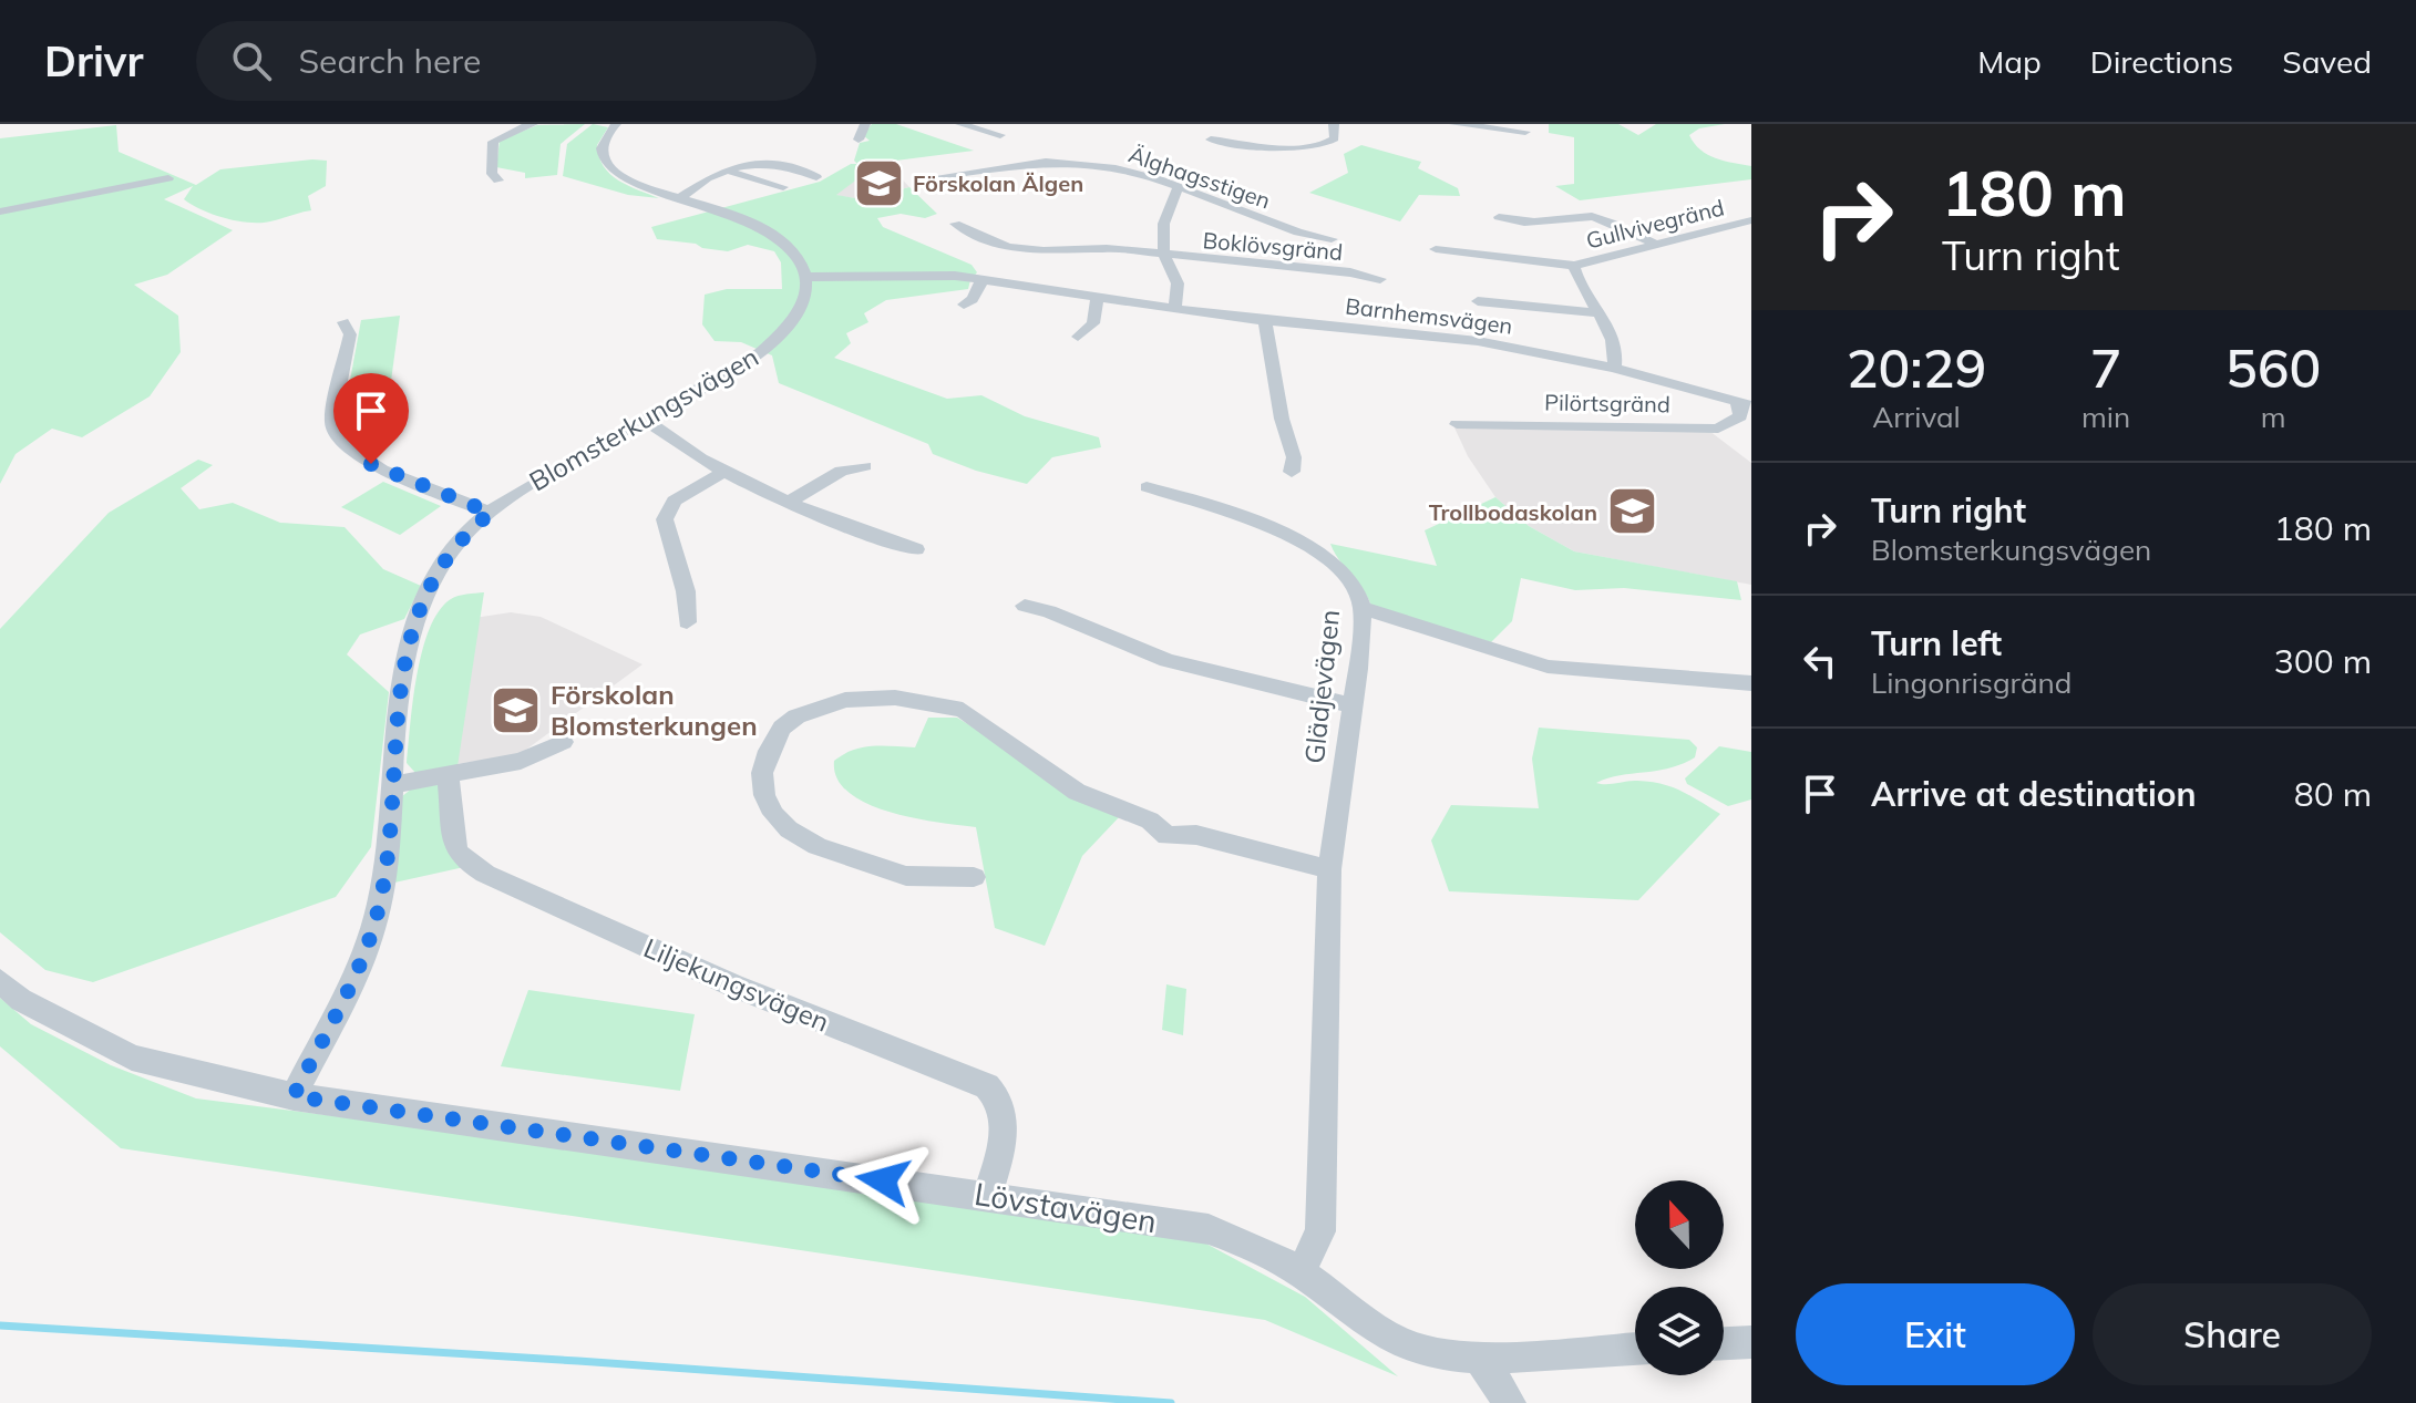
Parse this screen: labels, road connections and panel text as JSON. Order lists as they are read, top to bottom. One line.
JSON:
{"streets":{"street":["Älghagsstigen","Gullvivegränd","Boklövsgränd","Barnhemsvägen","Pilörtsgränd","Blomsterkungsvägen","Glädjevägen","Liljekungsvägen","Lövstavägen"]},"crossings":[["Gullvivegränd","Barnhemsvägen"],["Barnhemsvägen","Pilörtsgränd"],["Barnhemsvägen","Blomsterkungsvägen"],["Blomsterkungsvägen","Lövstavägen"],["Glädjevägen","Lövstavägen"],["Liljekungsvägen","Lövstavägen"]],"places":{"school or university":["Förskolan Älgen","Trollbodaskolan","Förskolan Blomsterkungen"]},"north":"top","page":{"header":"Drivr","search":"Search here","nav":["Map","Directions","Saved"],"turn":["180 m","Turn right"],"eta":["20:29","Arrival","7","min","560","m"],"list":[{"name":"Turn right","note":"Blomsterkungsvägen","value":"180 m"},{"name":"Turn left","note":"Lingonrisgränd","value":"300 m"},{"name":"Arrive at destination","value":"80 m"}],"buttons":["Exit","Share"]}}
